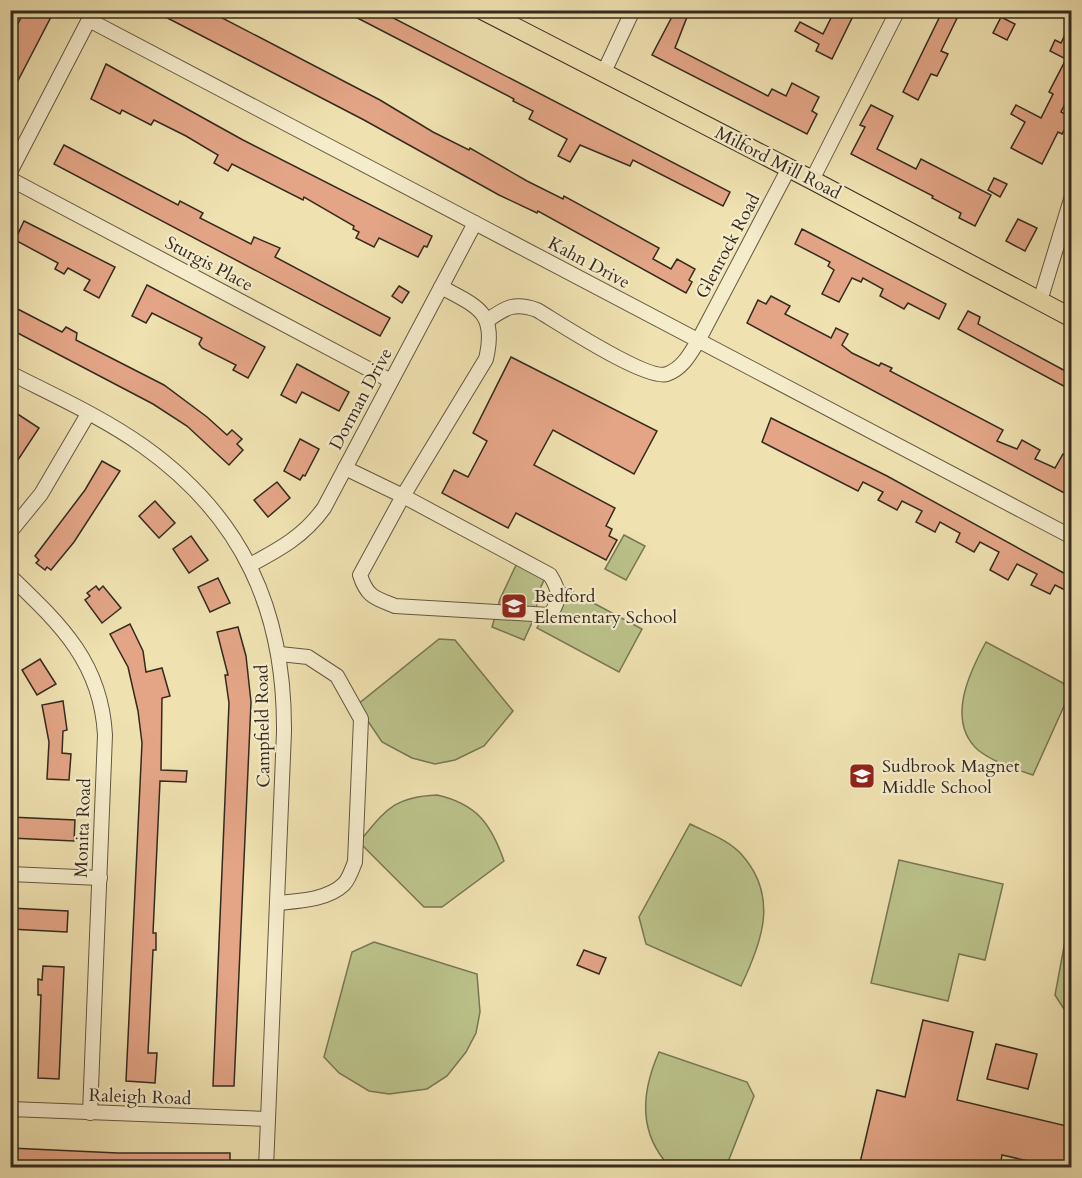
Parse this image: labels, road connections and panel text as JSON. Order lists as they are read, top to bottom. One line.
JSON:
{"streets":{"main road":["Milford Mill Road"],"street":["Glenrock Road","Kahn Drive","Sturgis Place","Dorman Drive","Campfield Road","Monita Road","Raleigh Road"]},"crossings":[["Milford Mill Road","Glenrock Road"],["Glenrock Road","Kahn Drive"],["Kahn Drive","Dorman Drive"],["Sturgis Place","Dorman Drive"],["Dorman Drive","Campfield Road"],["Campfield Road","Raleigh Road"],["Monita Road","Raleigh Road"]],"places":{"school or university":["Bedford Elementary School","Sudbrook Magnet Middle School"]}}
